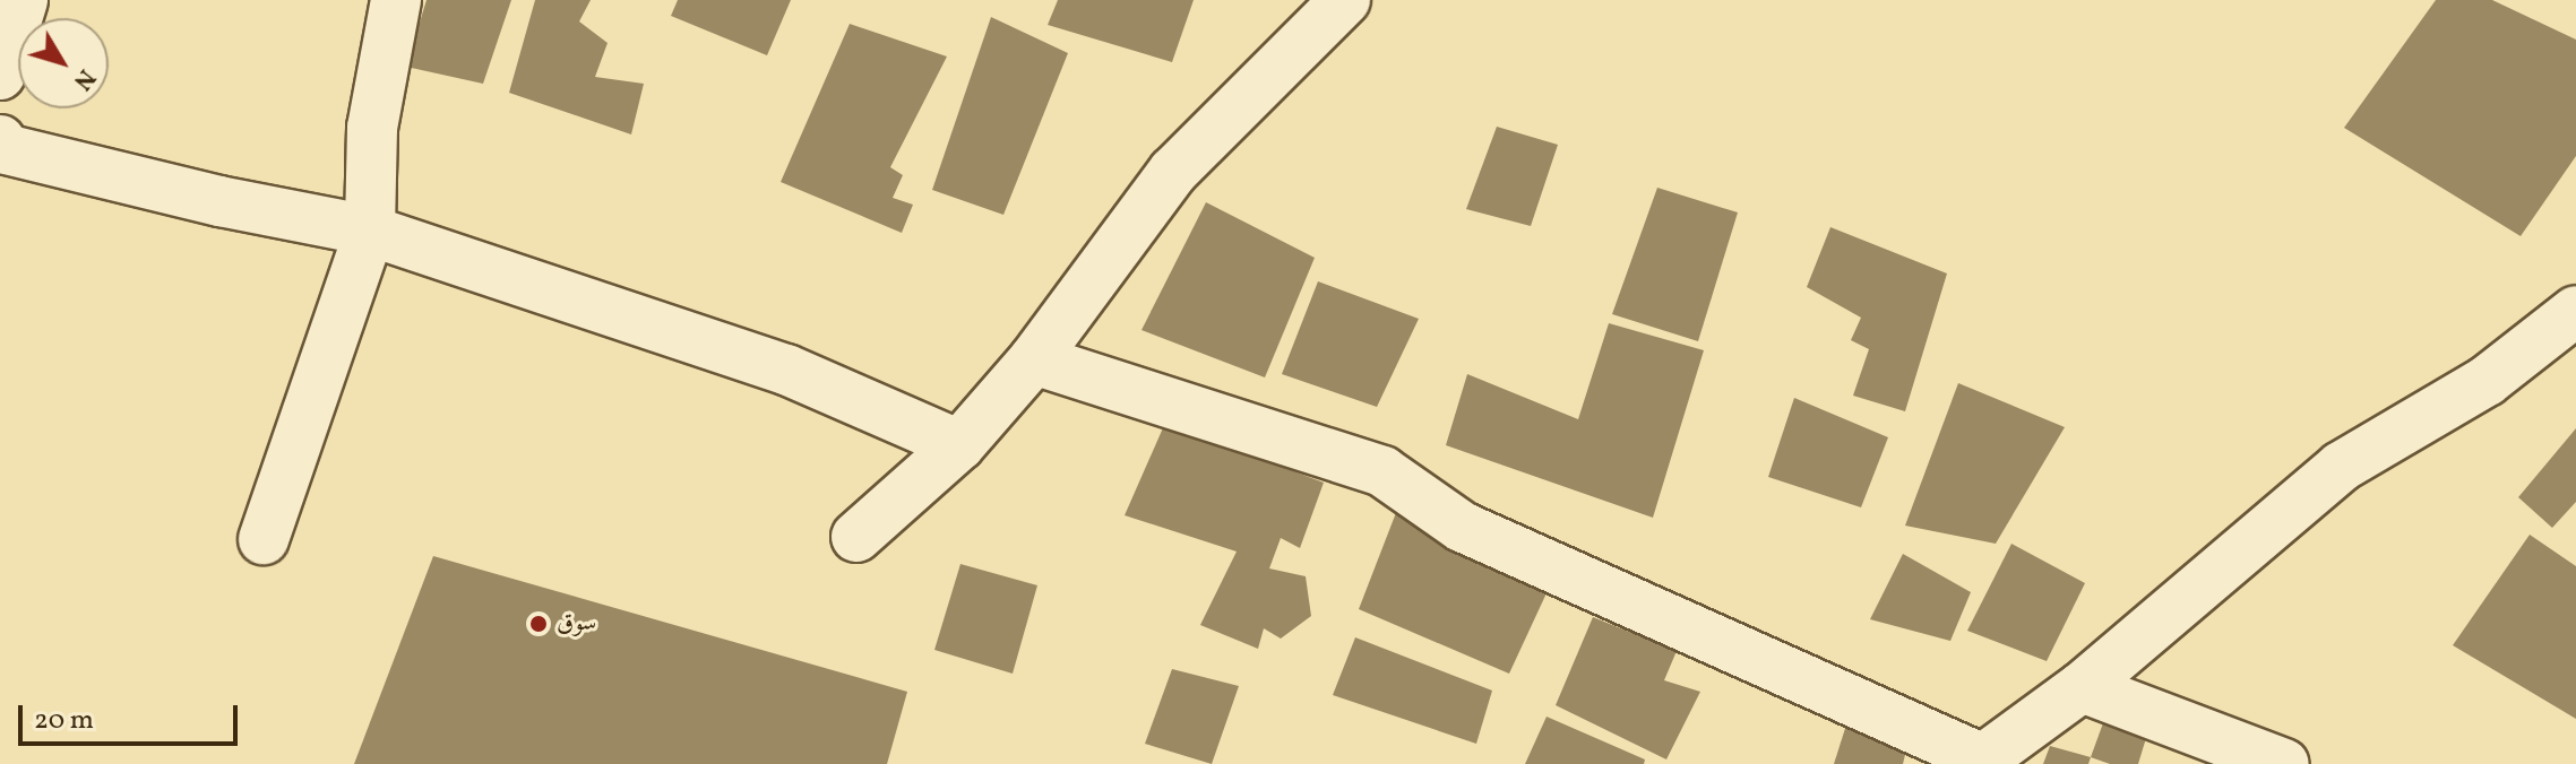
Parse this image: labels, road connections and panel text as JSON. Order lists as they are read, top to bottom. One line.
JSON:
{"places":["سوق"],"scale_bar":"20 m","north":"bottom right"}
